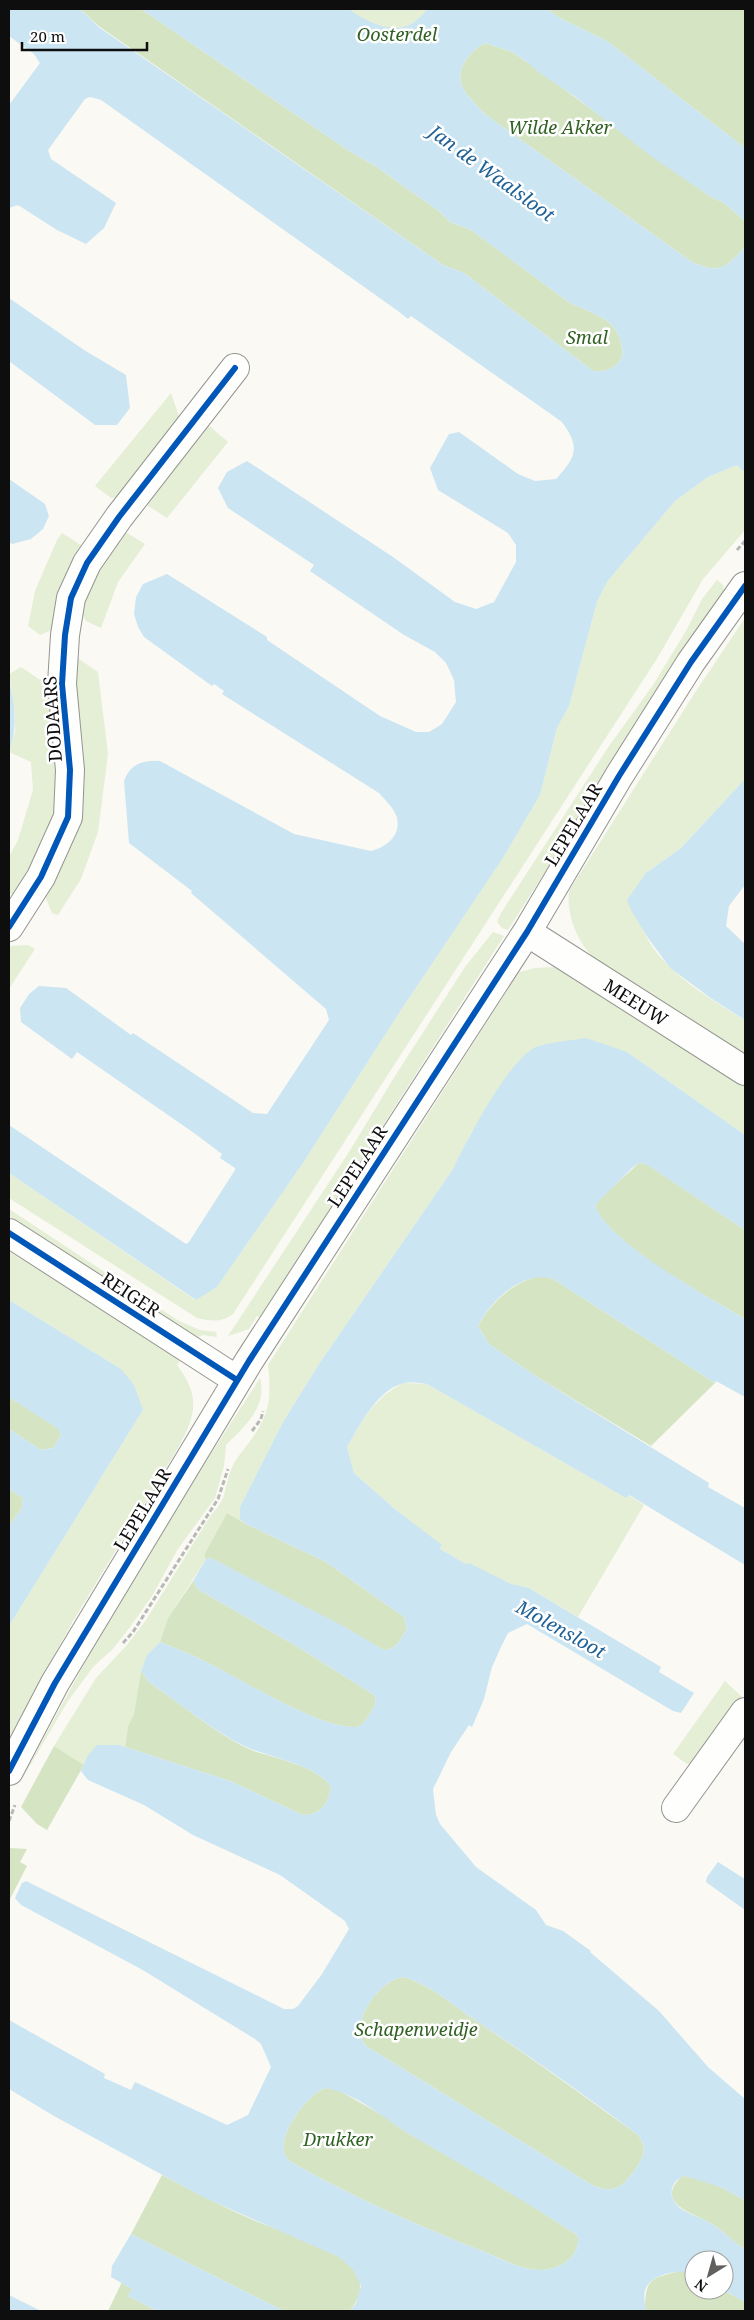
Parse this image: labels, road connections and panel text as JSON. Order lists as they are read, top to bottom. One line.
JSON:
{"streets":{"street":["DODAARS","LEPELAAR","MEEUW","REIGER"]},"crossings":[["LEPELAAR","MEEUW"],["LEPELAAR","REIGER"]],"water":["Jan de Waalsloot","Molensloot"],"parks":["Oosterdel","Wilde Akker","Smal","Schapenweidje","Drukker"],"scale_bar":"20 m","north":"bottom left"}
